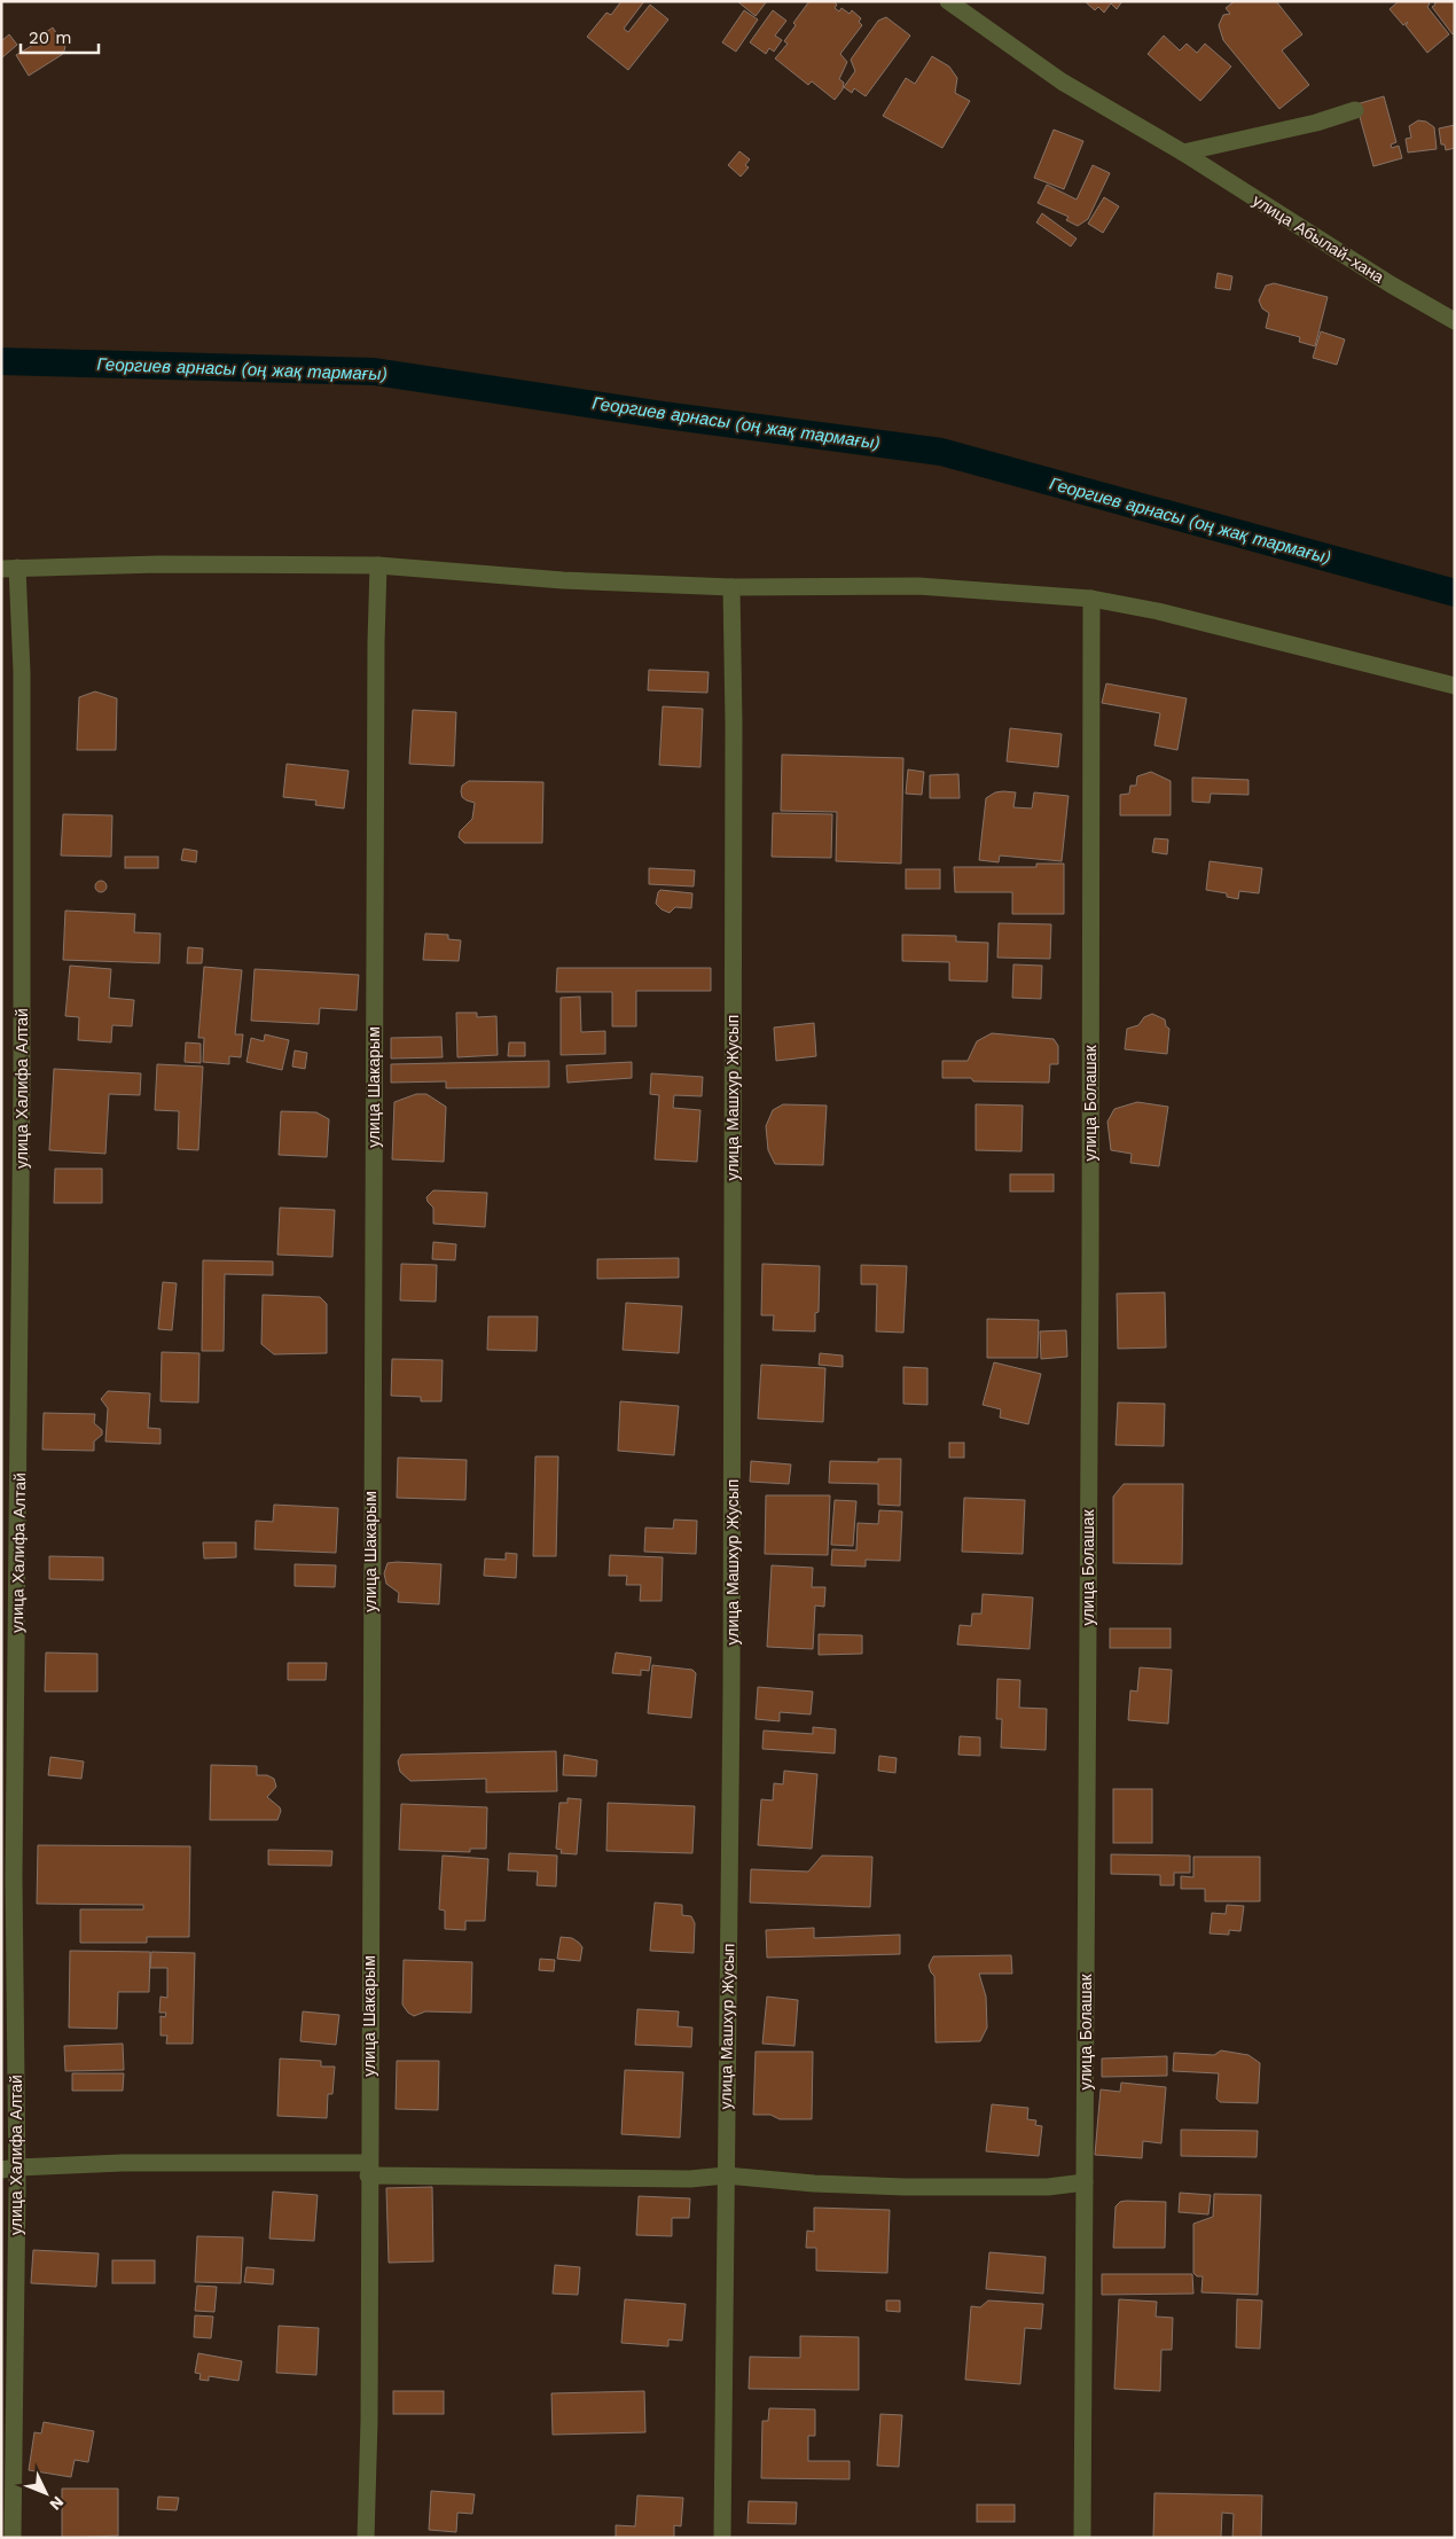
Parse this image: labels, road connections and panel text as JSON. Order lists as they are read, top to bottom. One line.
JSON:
{"streets":{"street":["улица Абылай-хана","улица Шакарым","улица Халифа Алтай","улица Машхур Жусып","улица Болашак"]},"water":["Георгиев арнасы (оң жақ тармағы)"],"scale_bar":"20 m","north":"bottom right"}
